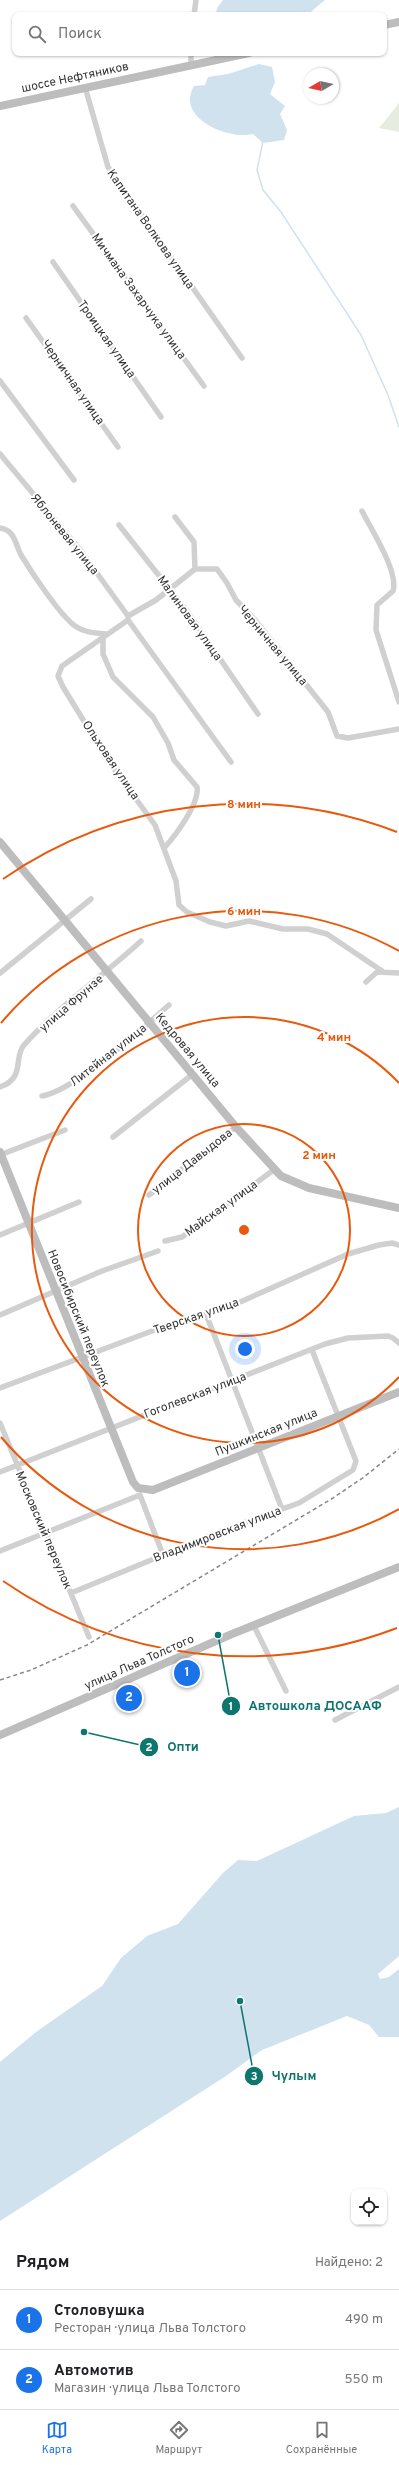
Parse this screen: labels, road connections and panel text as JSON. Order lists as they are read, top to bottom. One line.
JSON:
{"streets":{"street":["шоссе Нефтяников","Капитана Волкова улица","Мичмана Захарчука улица","Троицкая улица","Черничная улица","Яблоневая улица","Малиновая улица","Ольховая улица","улица Фрунзе","Кедровая улица","Литейная улица","улица Давыдова","Майская улица","Тверская улица","Новосибирский переулок","Гоголевская улица","Пушкинская улица","Московский переулок","Владимировская улица","улица Льва Толстого"]},"crossings":[["шоссе Нефтяников","Капитана Волкова улица"],["улица Фрунзе","Кедровая улица"],["Кедровая улица","Литейная улица"],["Кедровая улица","улица Давыдова"],["Кедровая улица","Майская улица"],["Тверская улица","Новосибирский переулок"],["Новосибирский переулок","Гоголевская улица"],["Новосибирский переулок","Пушкинская улица"],["Новосибирский переулок","Владимировская улица"],["Гоголевская улица","Московский переулок"],["Пушкинская улица","Московский переулок"],["Пушкинская улица","Владимировская улица"],["Московский переулок","Владимировская улица"]],"places":["Автошкола ДОСААФ","Опти","Чулым"],"north":"left","page":{"search":"Поиск","pins":["1","2"],"heading":["Рядом","Найдено: 2"],"list":[{"mark":"1","name":"Столовушка","note":"Ресторан · улица Льва Толстого","value":"490 m"},{"mark":"2","name":"Автомотив","note":"Магазин · улица Льва Толстого","value":"550 m"}],"nav":["Карта","Маршрут","Сохранённые"]},"rings":["8 мин","6 мин","4 мин","2 мин"]}
